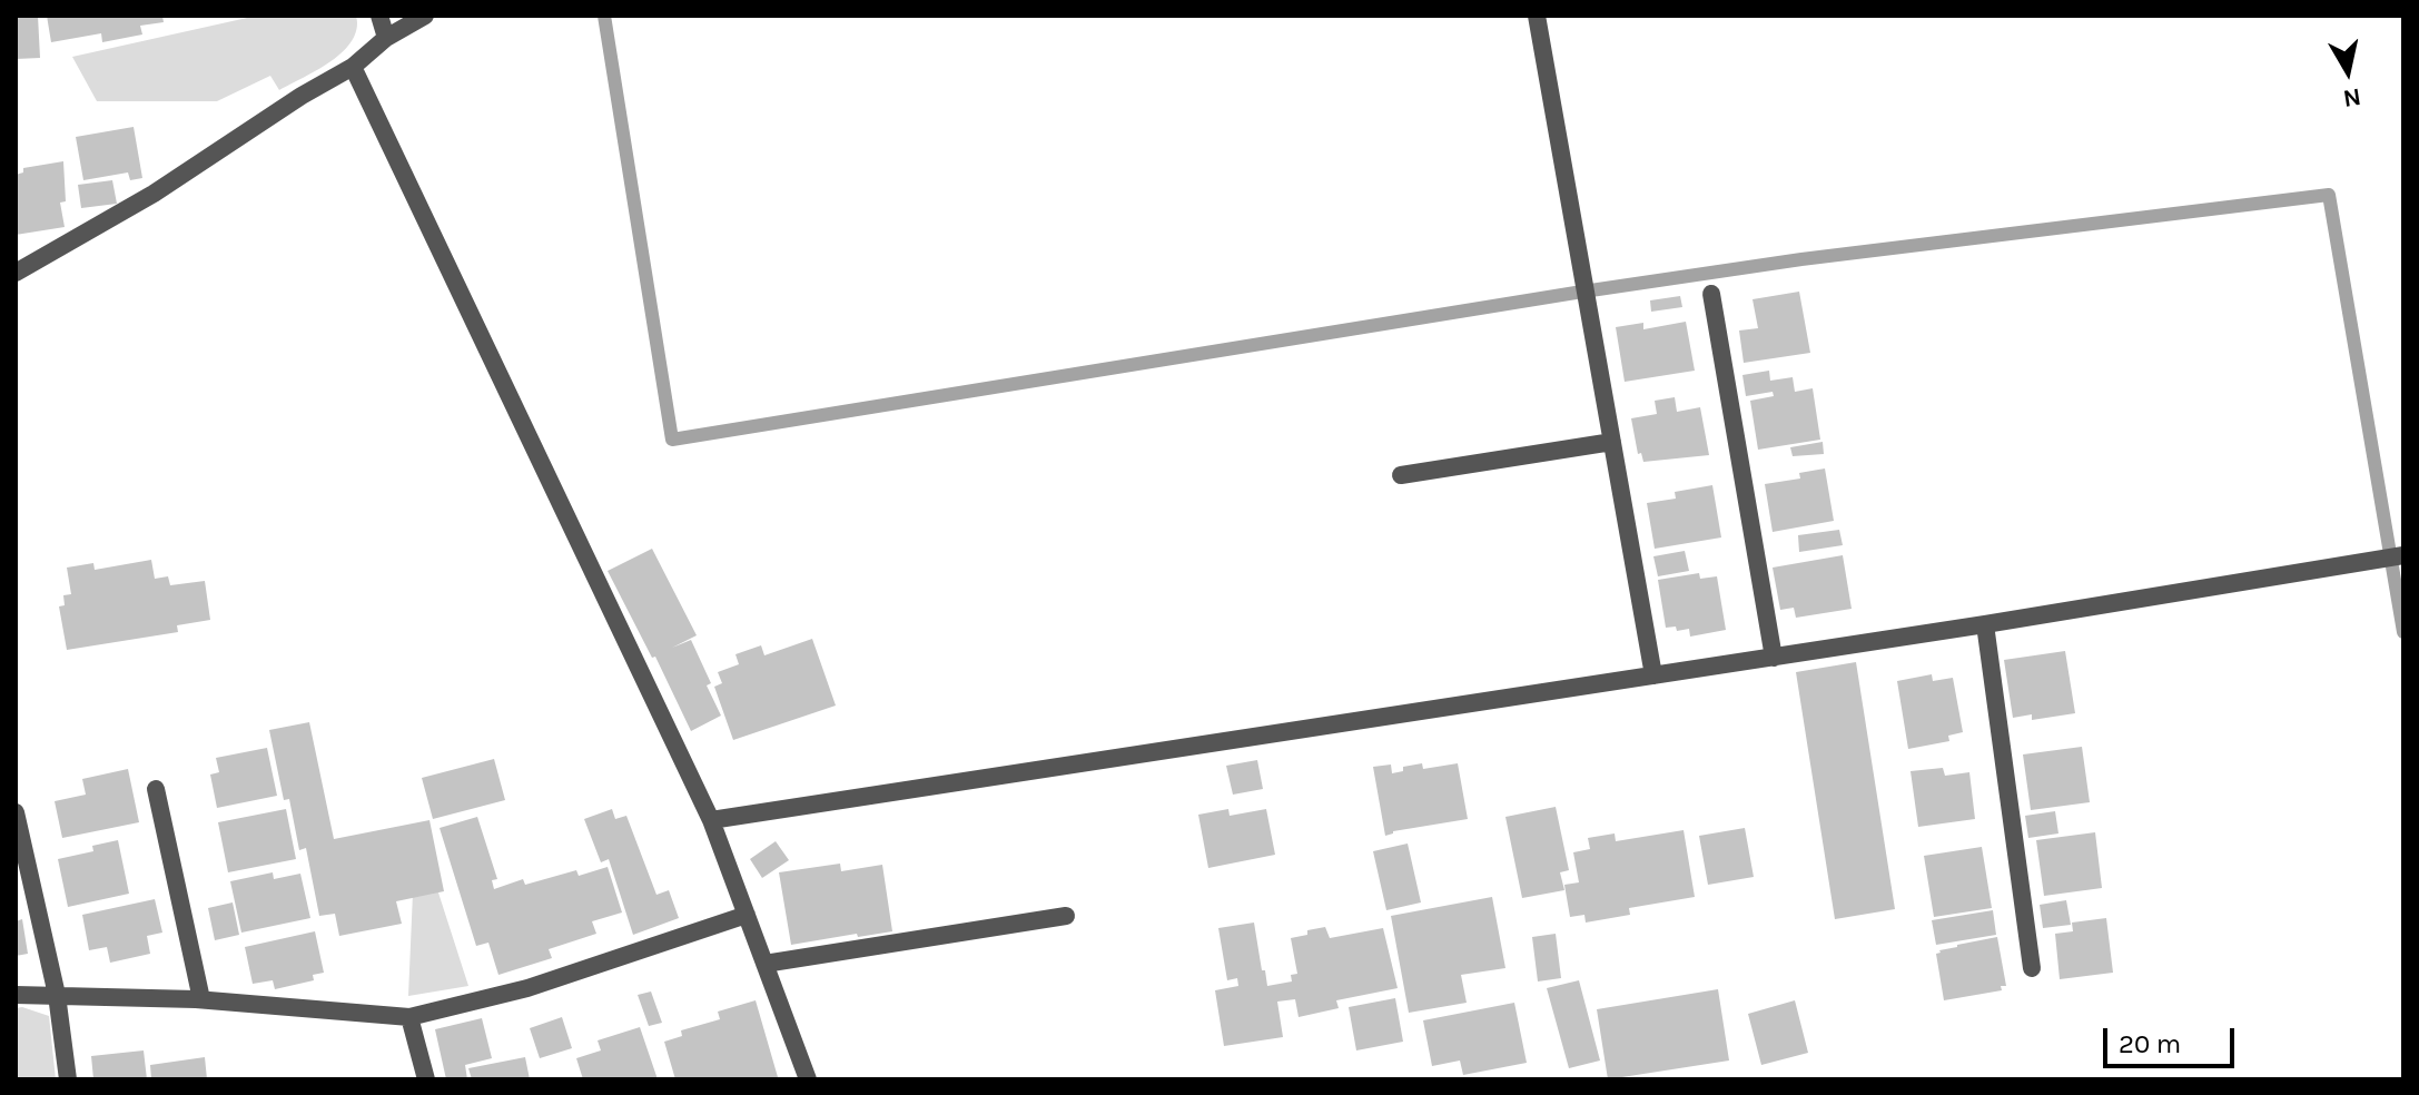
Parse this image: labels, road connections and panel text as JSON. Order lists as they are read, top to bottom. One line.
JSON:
{"scale_bar":"20 m","north":"bottom"}
